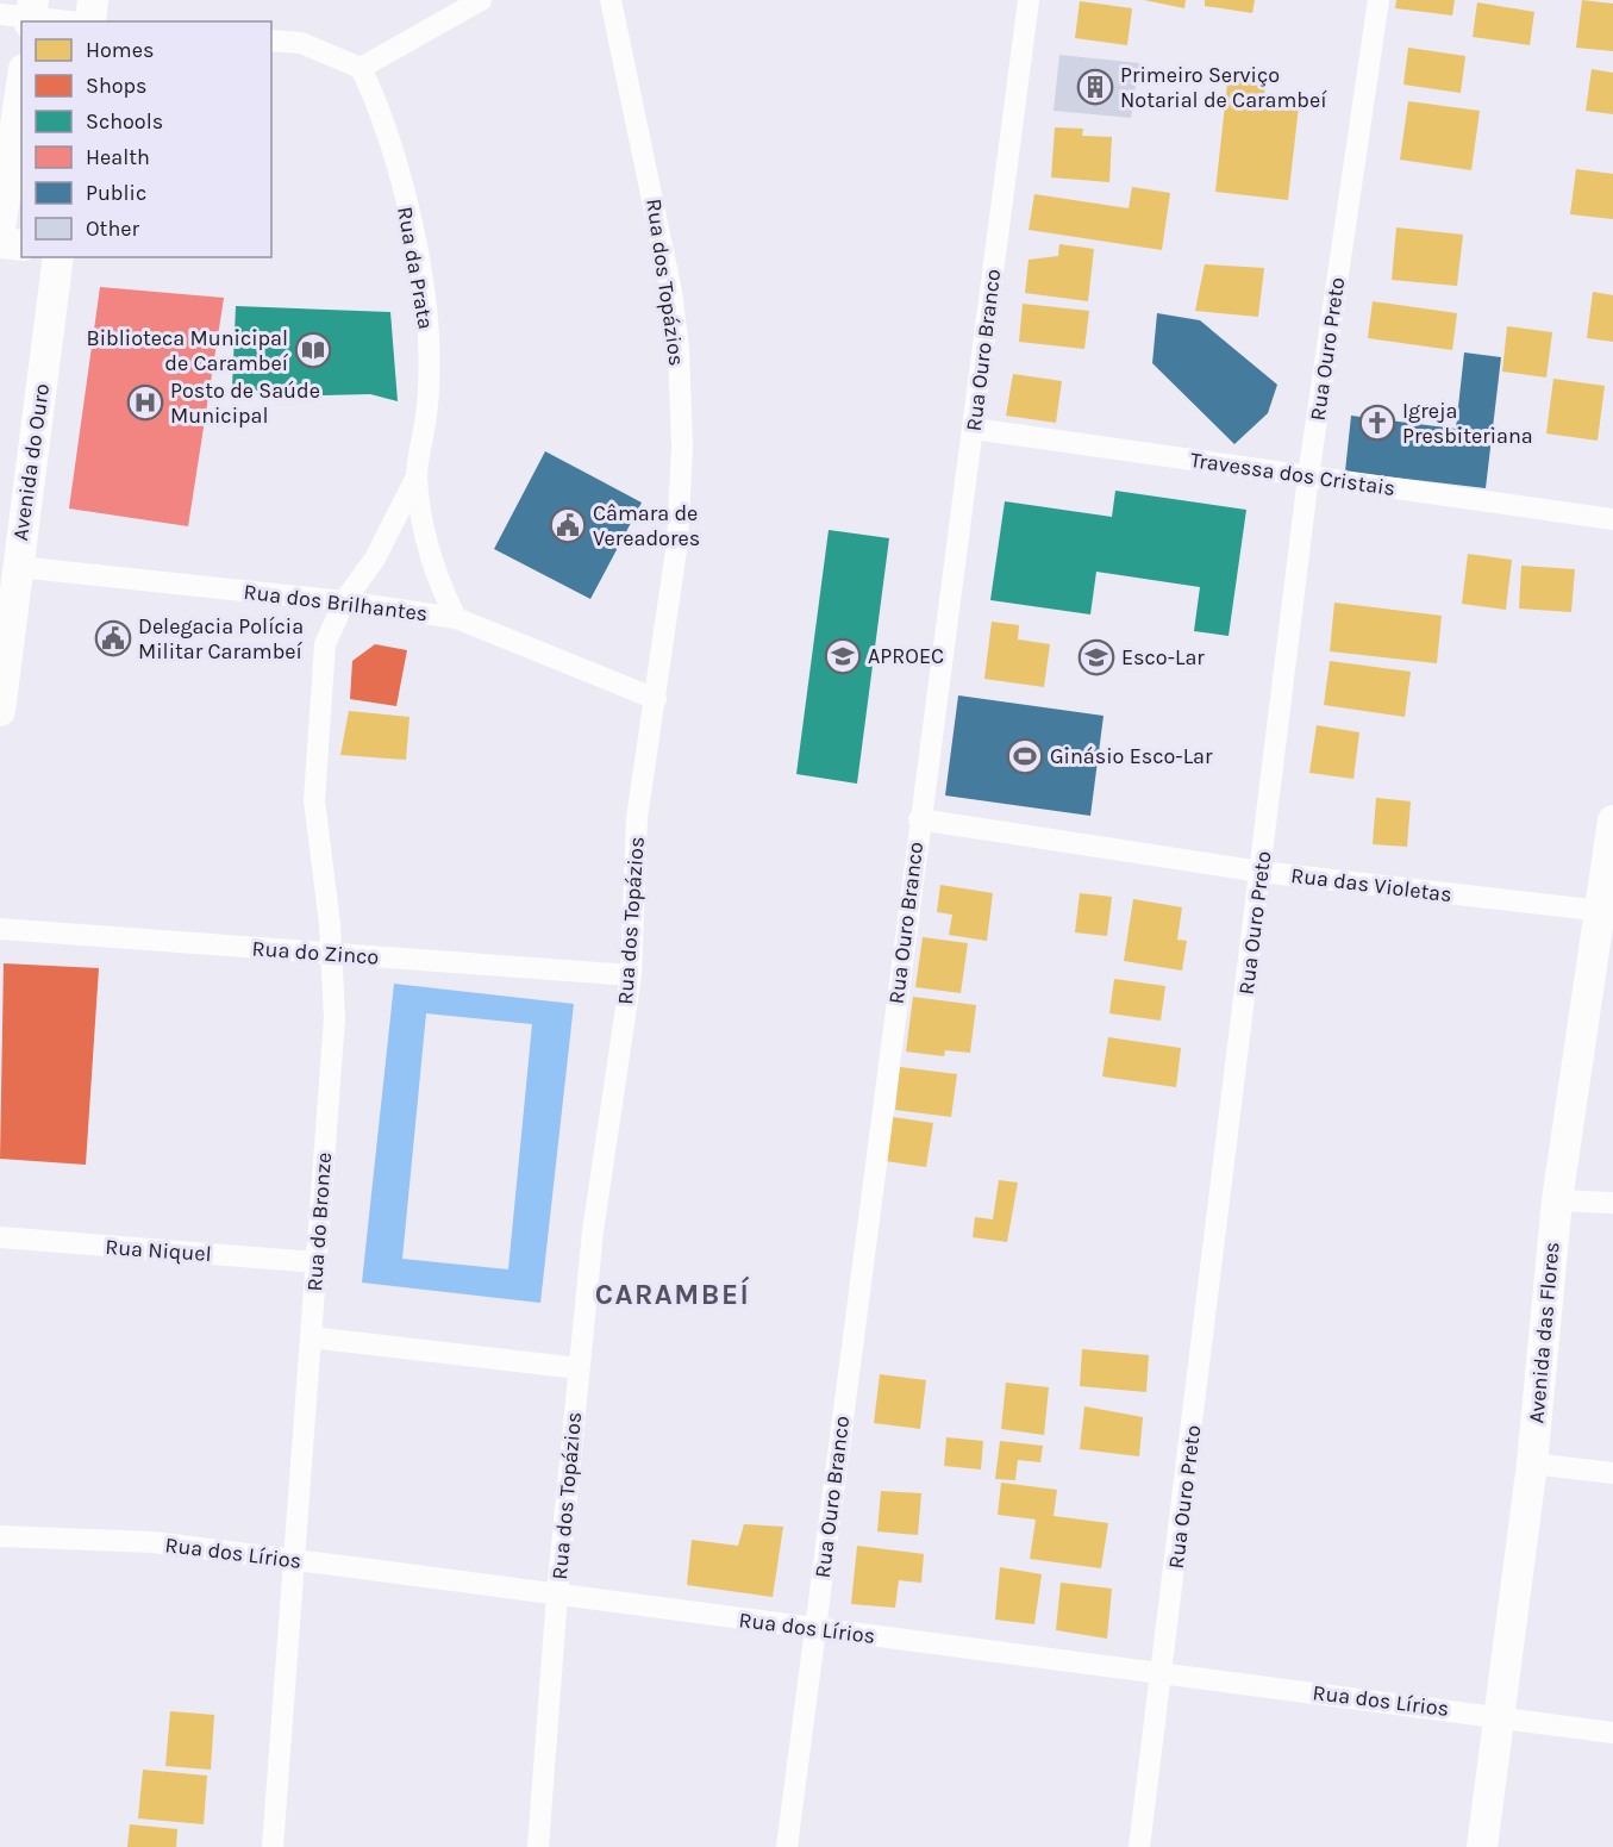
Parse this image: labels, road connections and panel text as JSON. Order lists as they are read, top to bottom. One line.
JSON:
{"streets":{"street":["Rua da Prata","Rua dos Topázios","Rua Ouro Preto","Rua Ouro Branco","Avenida do Ouro","Travessa dos Cristais","Rua dos Brilhantes","Rua das Violetas","Rua do Zinco","Rua do Bronze","Rua Niquel","Avenida das Flores","Rua dos Lírios"]},"crossings":[["Rua da Prata","Rua dos Brilhantes"],["Rua da Prata","Rua do Bronze"],["Rua dos Topázios","Rua dos Brilhantes"],["Rua dos Topázios","Rua do Zinco"],["Rua dos Topázios","Rua dos Lírios"],["Rua Ouro Preto","Travessa dos Cristais"],["Rua Ouro Preto","Rua das Violetas"],["Rua Ouro Preto","Rua dos Lírios"],["Rua Ouro Branco","Travessa dos Cristais"],["Rua Ouro Branco","Rua das Violetas"],["Rua Ouro Branco","Rua dos Lírios"],["Avenida do Ouro","Rua dos Brilhantes"],["Rua dos Brilhantes","Rua do Bronze"],["Rua das Violetas","Avenida das Flores"],["Rua do Zinco","Rua do Bronze"],["Rua do Bronze","Rua Niquel"],["Rua do Bronze","Rua dos Lírios"],["Avenida das Flores","Rua dos Lírios"]],"districts":["CARAMBEÍ"],"places":{"building":["Primeiro Serviço Notarial de Carambeí"],"library":["Biblioteca Municipal de Carambeí"],"hospital":["Posto de Saúde Municipal"],"church":["Igreja Presbiteriana"],"public building":["Câmara de Vereadores","Delegacia Polícia Militar Carambeí"],"school or university":["APROEC","Esco-Lar"],"sports":["Ginásio Esco-Lar"]},"legend":["Homes","Shops","Schools","Health","Public","Other"]}
